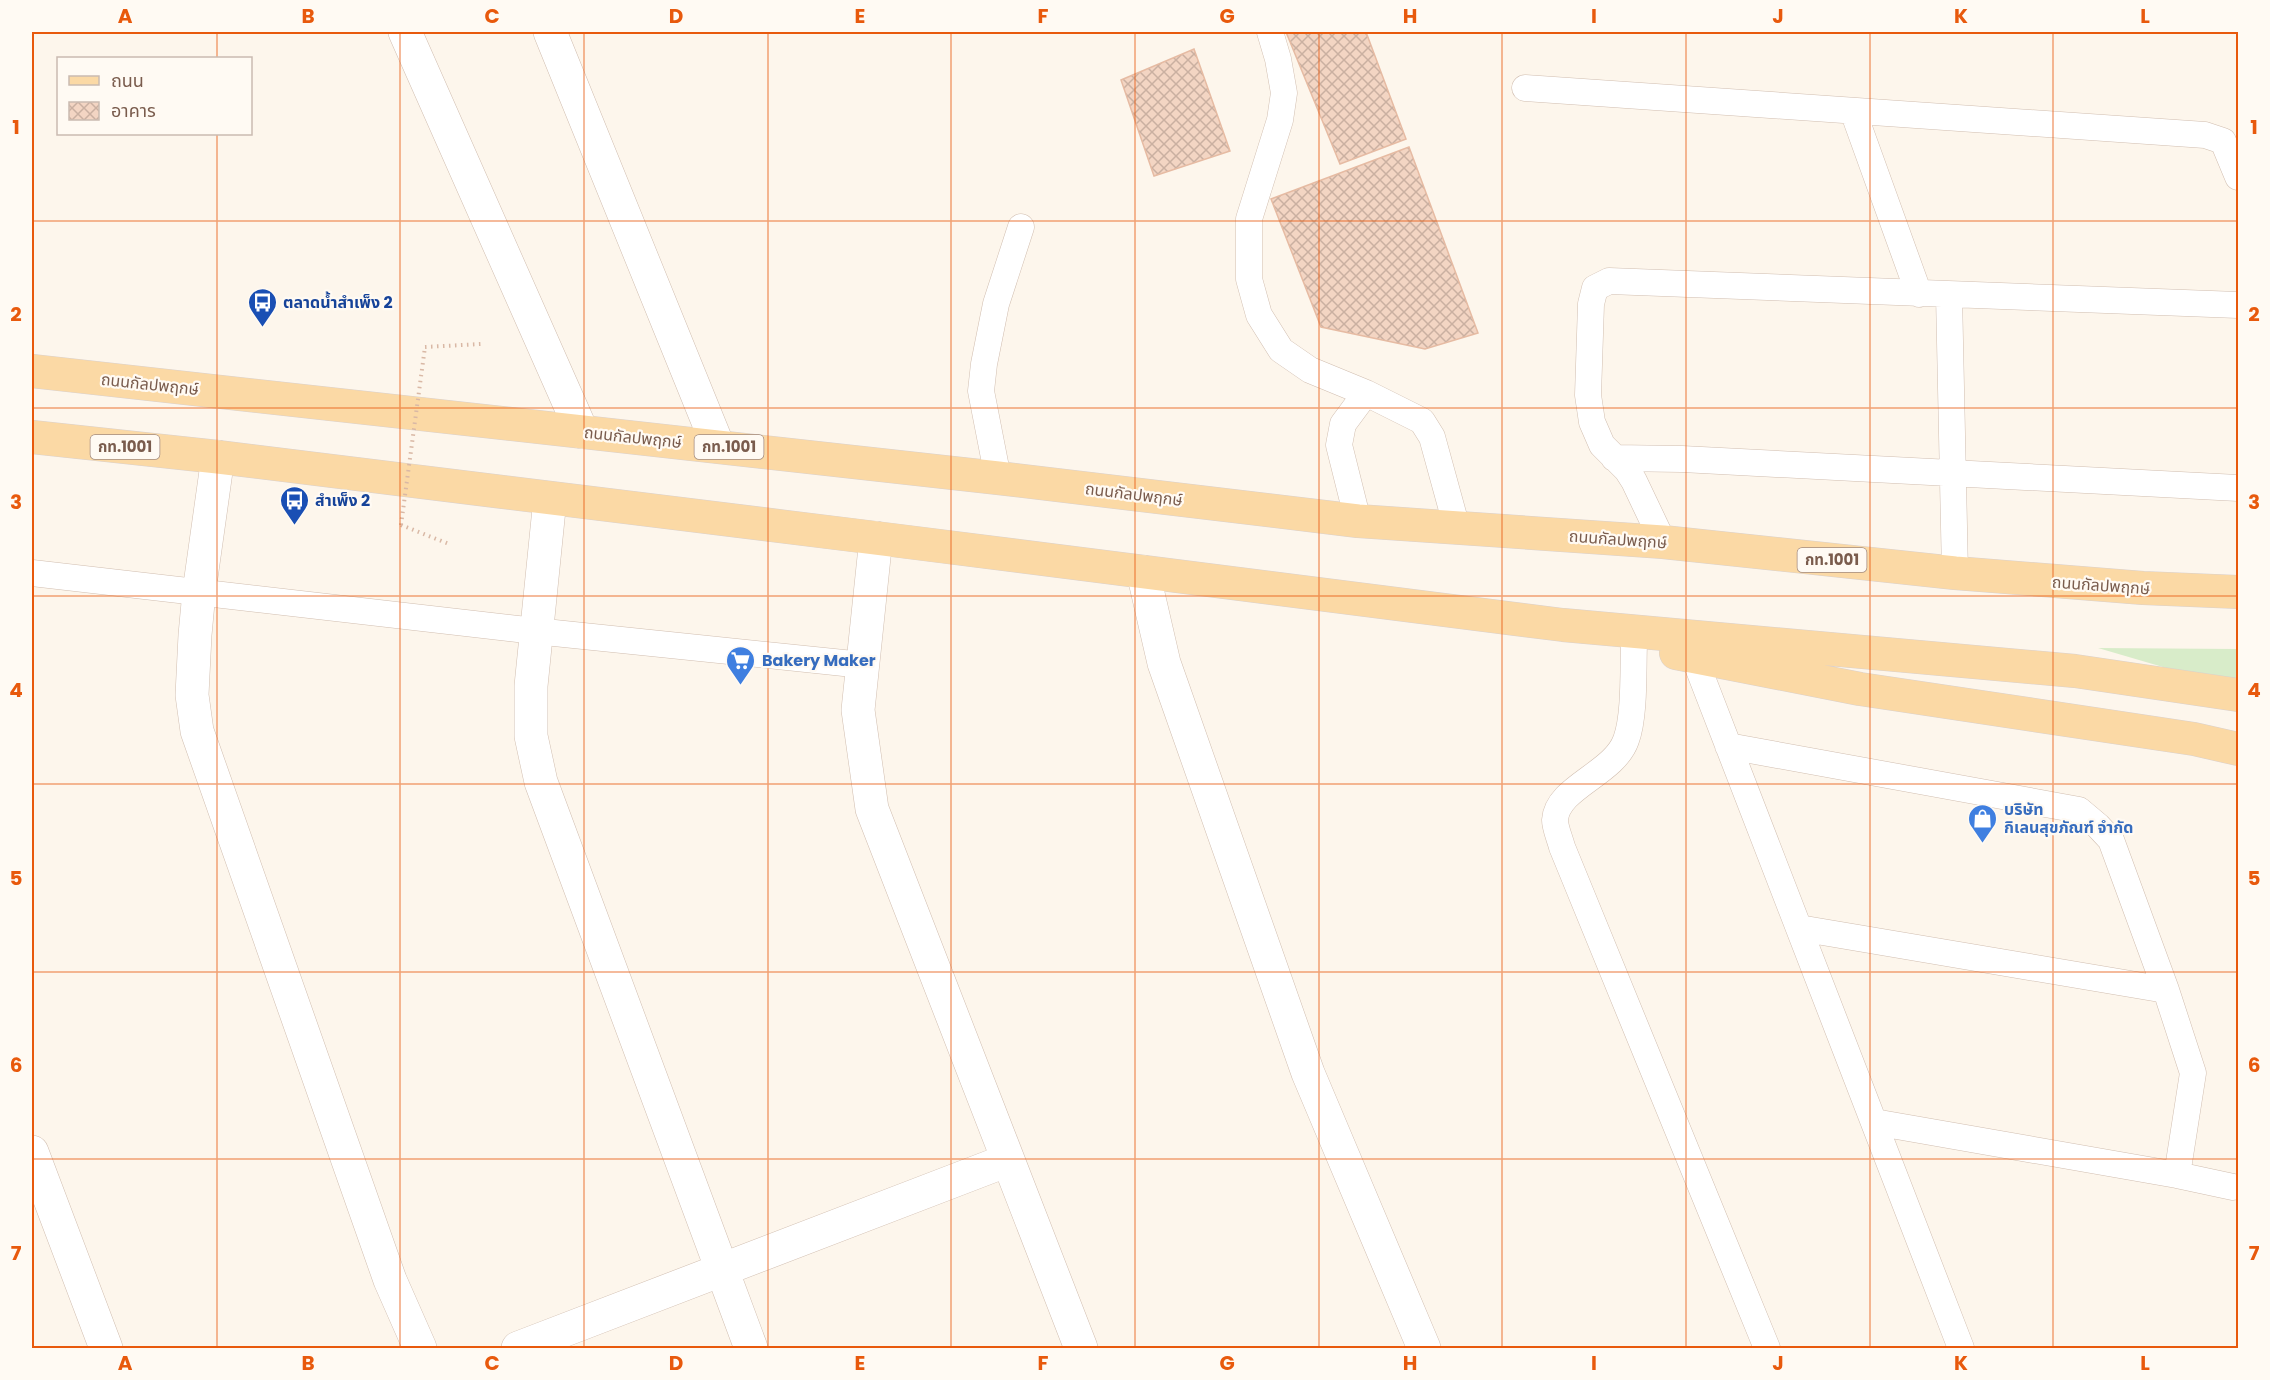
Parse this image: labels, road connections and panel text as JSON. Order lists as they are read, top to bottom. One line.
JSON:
{"streets":{"main road":["ถนนกัลปพฤกษ์","กท.1001"]},"places":{"bus stop":["ตลาดน้ำสำเพ็ง 2","สำเพ็ง 2"],"supermarket":["Bakery Maker"],"shop":["บริษัท กิเลนสุขภัณฑ์ จำกัด"]},"legend":["ถนน","อาคาร"],"grid":{"columns":["A","B","C","D","E","F","G","H","I","J","K","L"],"rows":["1","2","3","4","5","6","7"]}}
